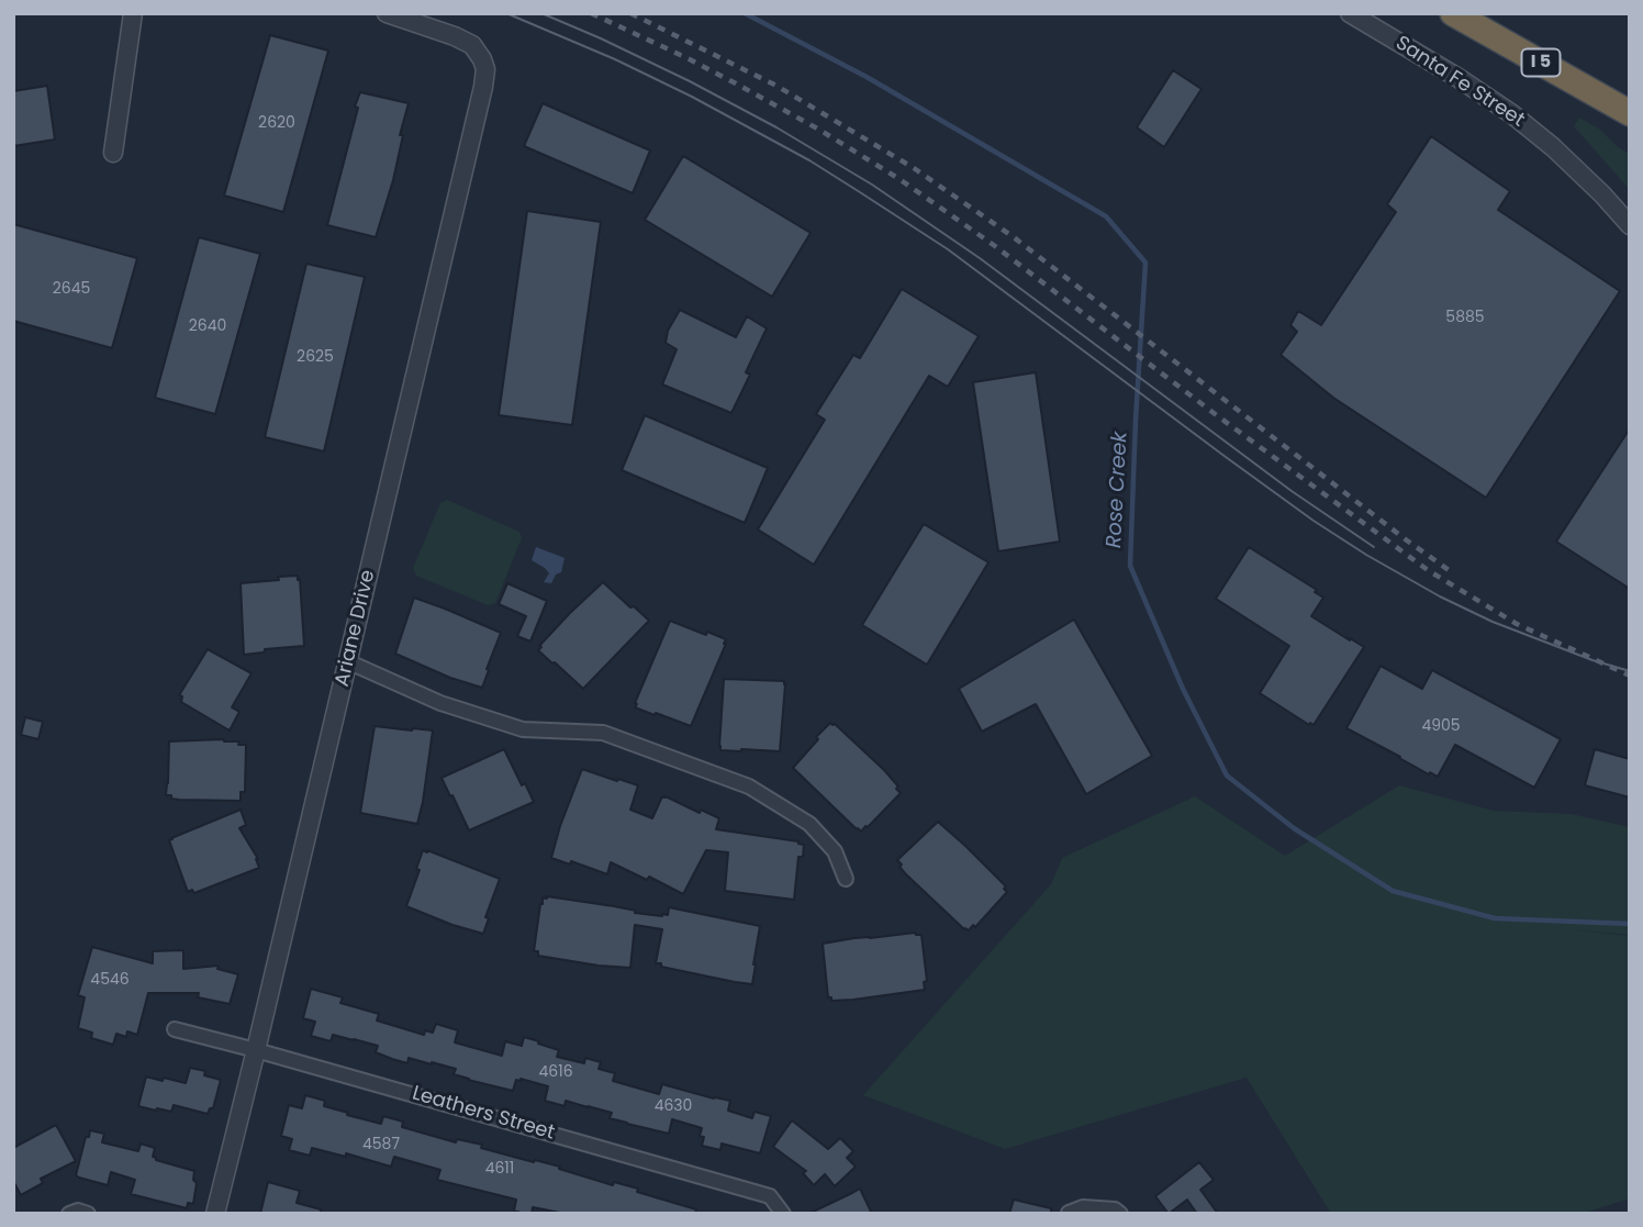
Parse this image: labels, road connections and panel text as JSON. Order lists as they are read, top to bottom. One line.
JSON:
{"streets":{"highway":["I 5"],"street":["Santa Fe Street","Ariane Drive","Leathers Street"]},"crossings":[["Ariane Drive","Leathers Street"]],"water":["Rose Creek"],"house_numbers":["2620","2645","5885","2640","2625","4905","4546","4616","4630","4587","4611"]}
